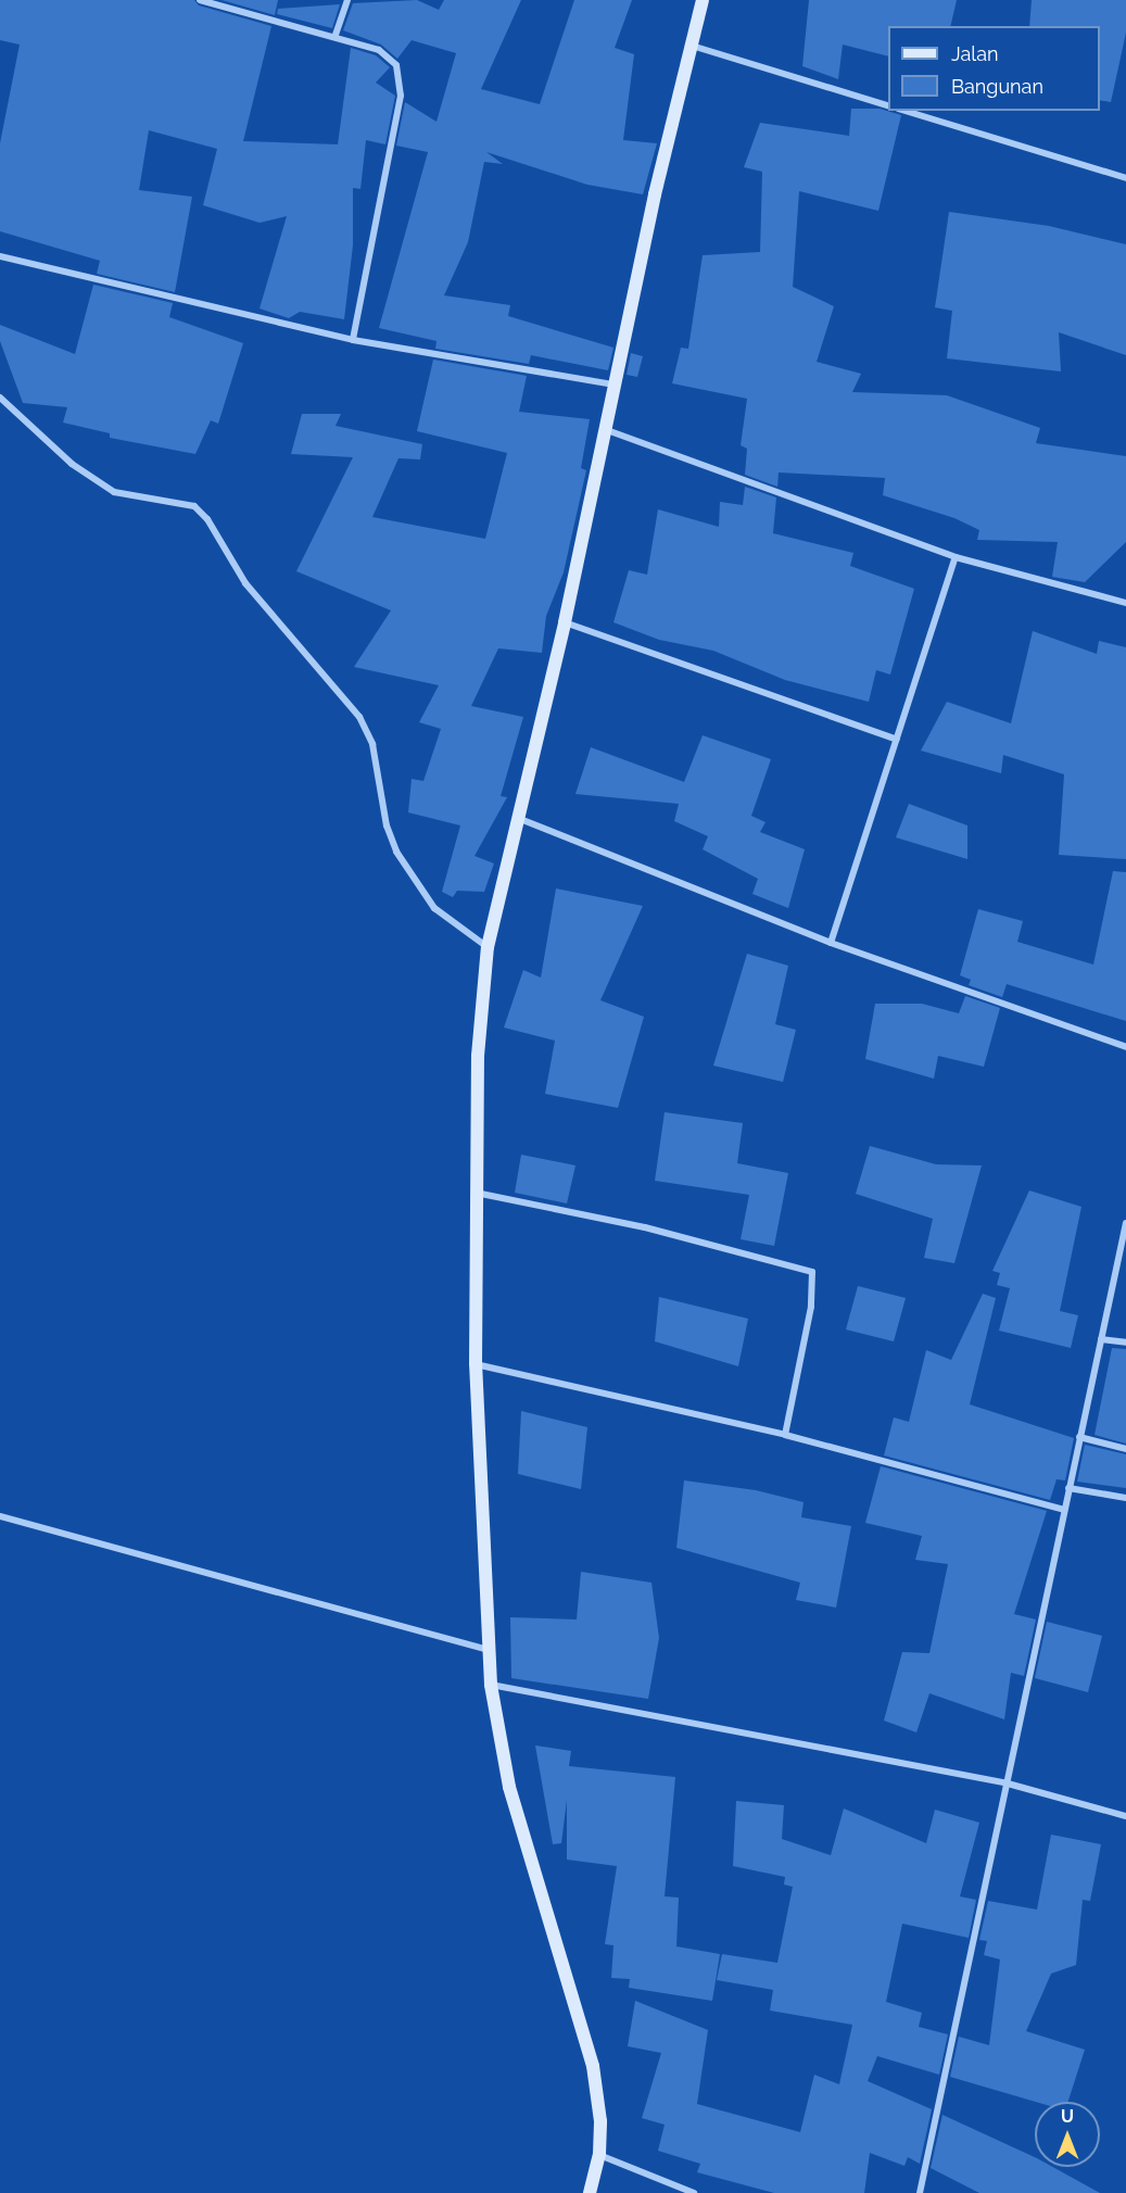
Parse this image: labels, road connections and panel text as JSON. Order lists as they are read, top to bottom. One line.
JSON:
{"legend":["Jalan","Bangunan"],"north":"top"}
